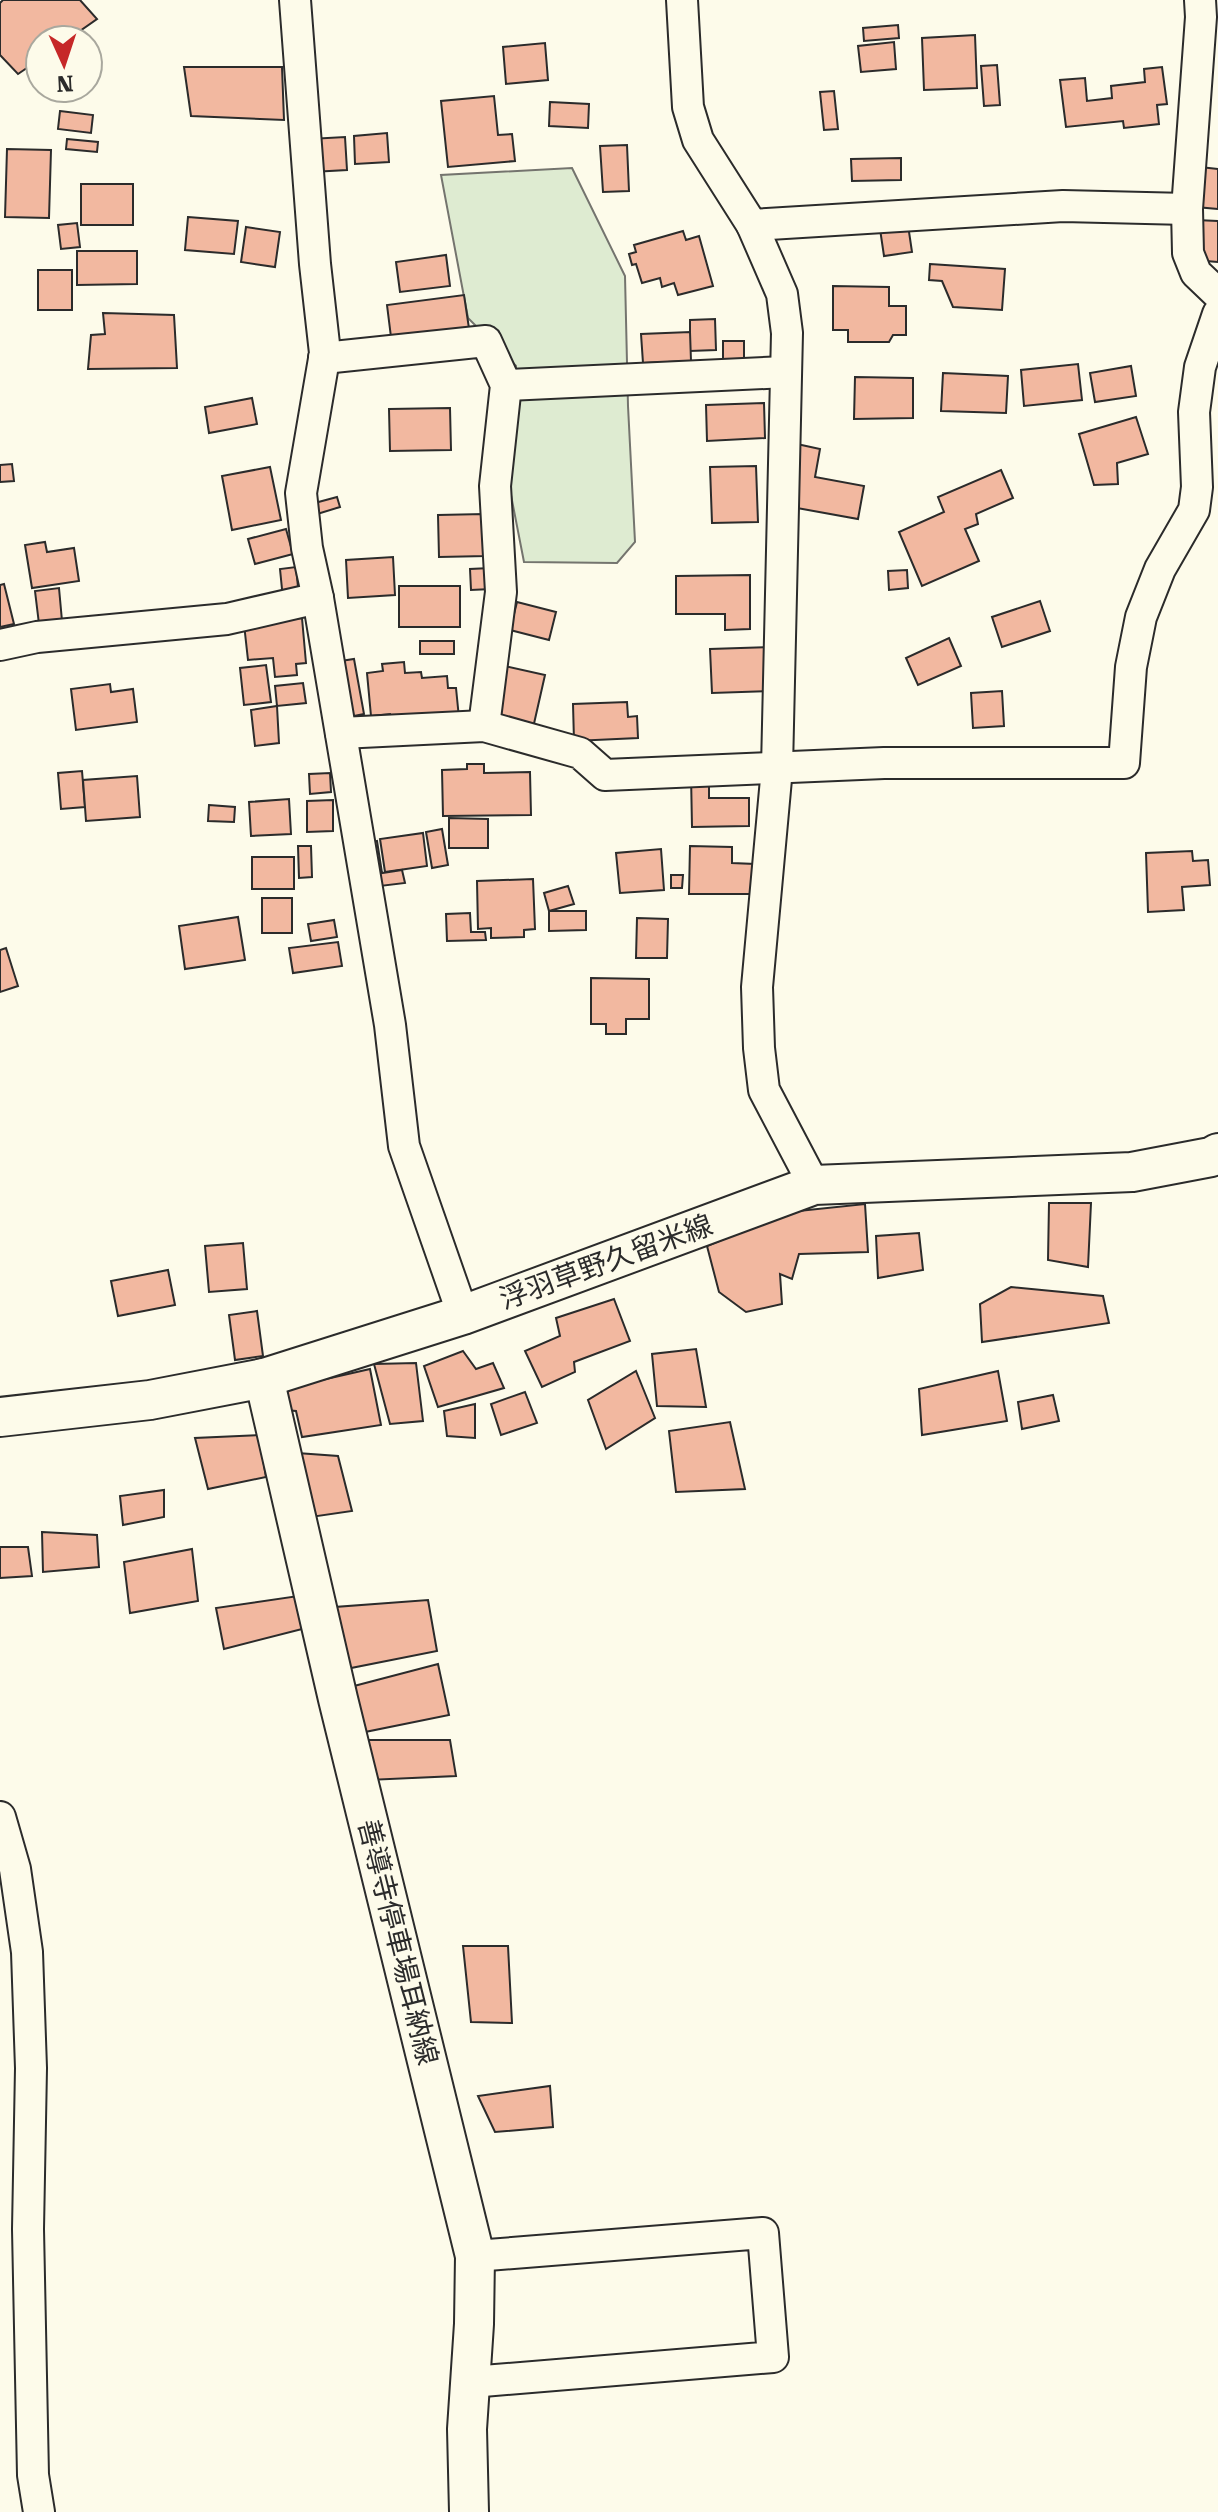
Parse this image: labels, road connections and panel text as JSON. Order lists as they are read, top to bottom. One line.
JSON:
{"streets":{"main road":["浮羽草野久留米線","善導寺停車場耳納線"]},"crossings":[["浮羽草野久留米線","善導寺停車場耳納線"]],"north":"bottom"}
